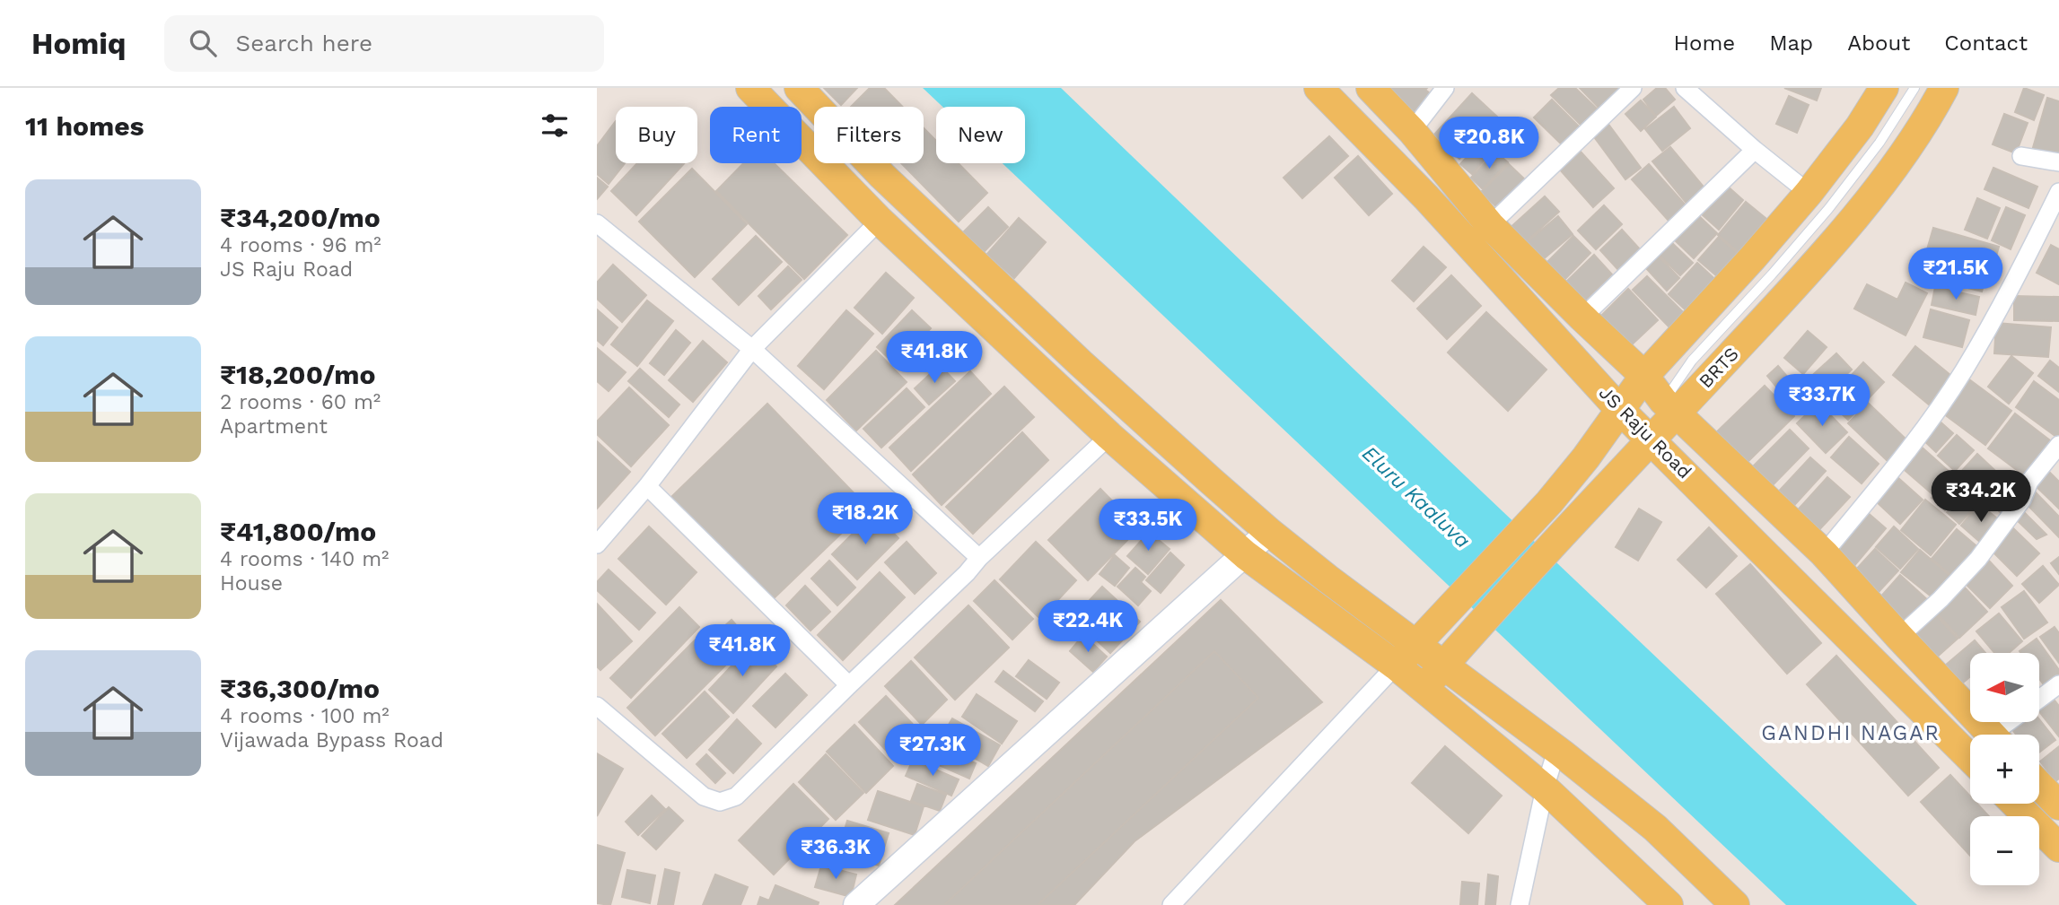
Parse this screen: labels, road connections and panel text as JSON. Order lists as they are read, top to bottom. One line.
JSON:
{"streets":{"main road":["BRTS","JS Raju Road"]},"crossings":[["BRTS","JS Raju Road"]],"districts":["GANDHI NAGAR"],"water":["Eluru Kaaluva"],"north":"left","page":{"header":"Homiq","search":"Search here","nav":["Home","Map","About","Contact"],"heading":"11 homes","chip":["Buy","Rent","Filters","New"],"price":["₹20.8K","₹21.5K","₹41.8K","₹33.7K","₹34.2K","₹18.2K","₹33.5K","₹22.4K","₹41.8K","₹27.3K","₹36.3K"],"list":[{"name":"₹34,200/mo","note":"4 rooms · 96 m² · JS Raju Road"},{"name":"₹18,200/mo","note":"2 rooms · 60 m² · Apartment"},{"name":"₹41,800/mo","note":"4 rooms · 140 m² · House"},{"name":"₹36,300/mo","note":"4 rooms · 100 m² · Vijawada Bypass Road"}],"map_buttons":["+","−"]}}
